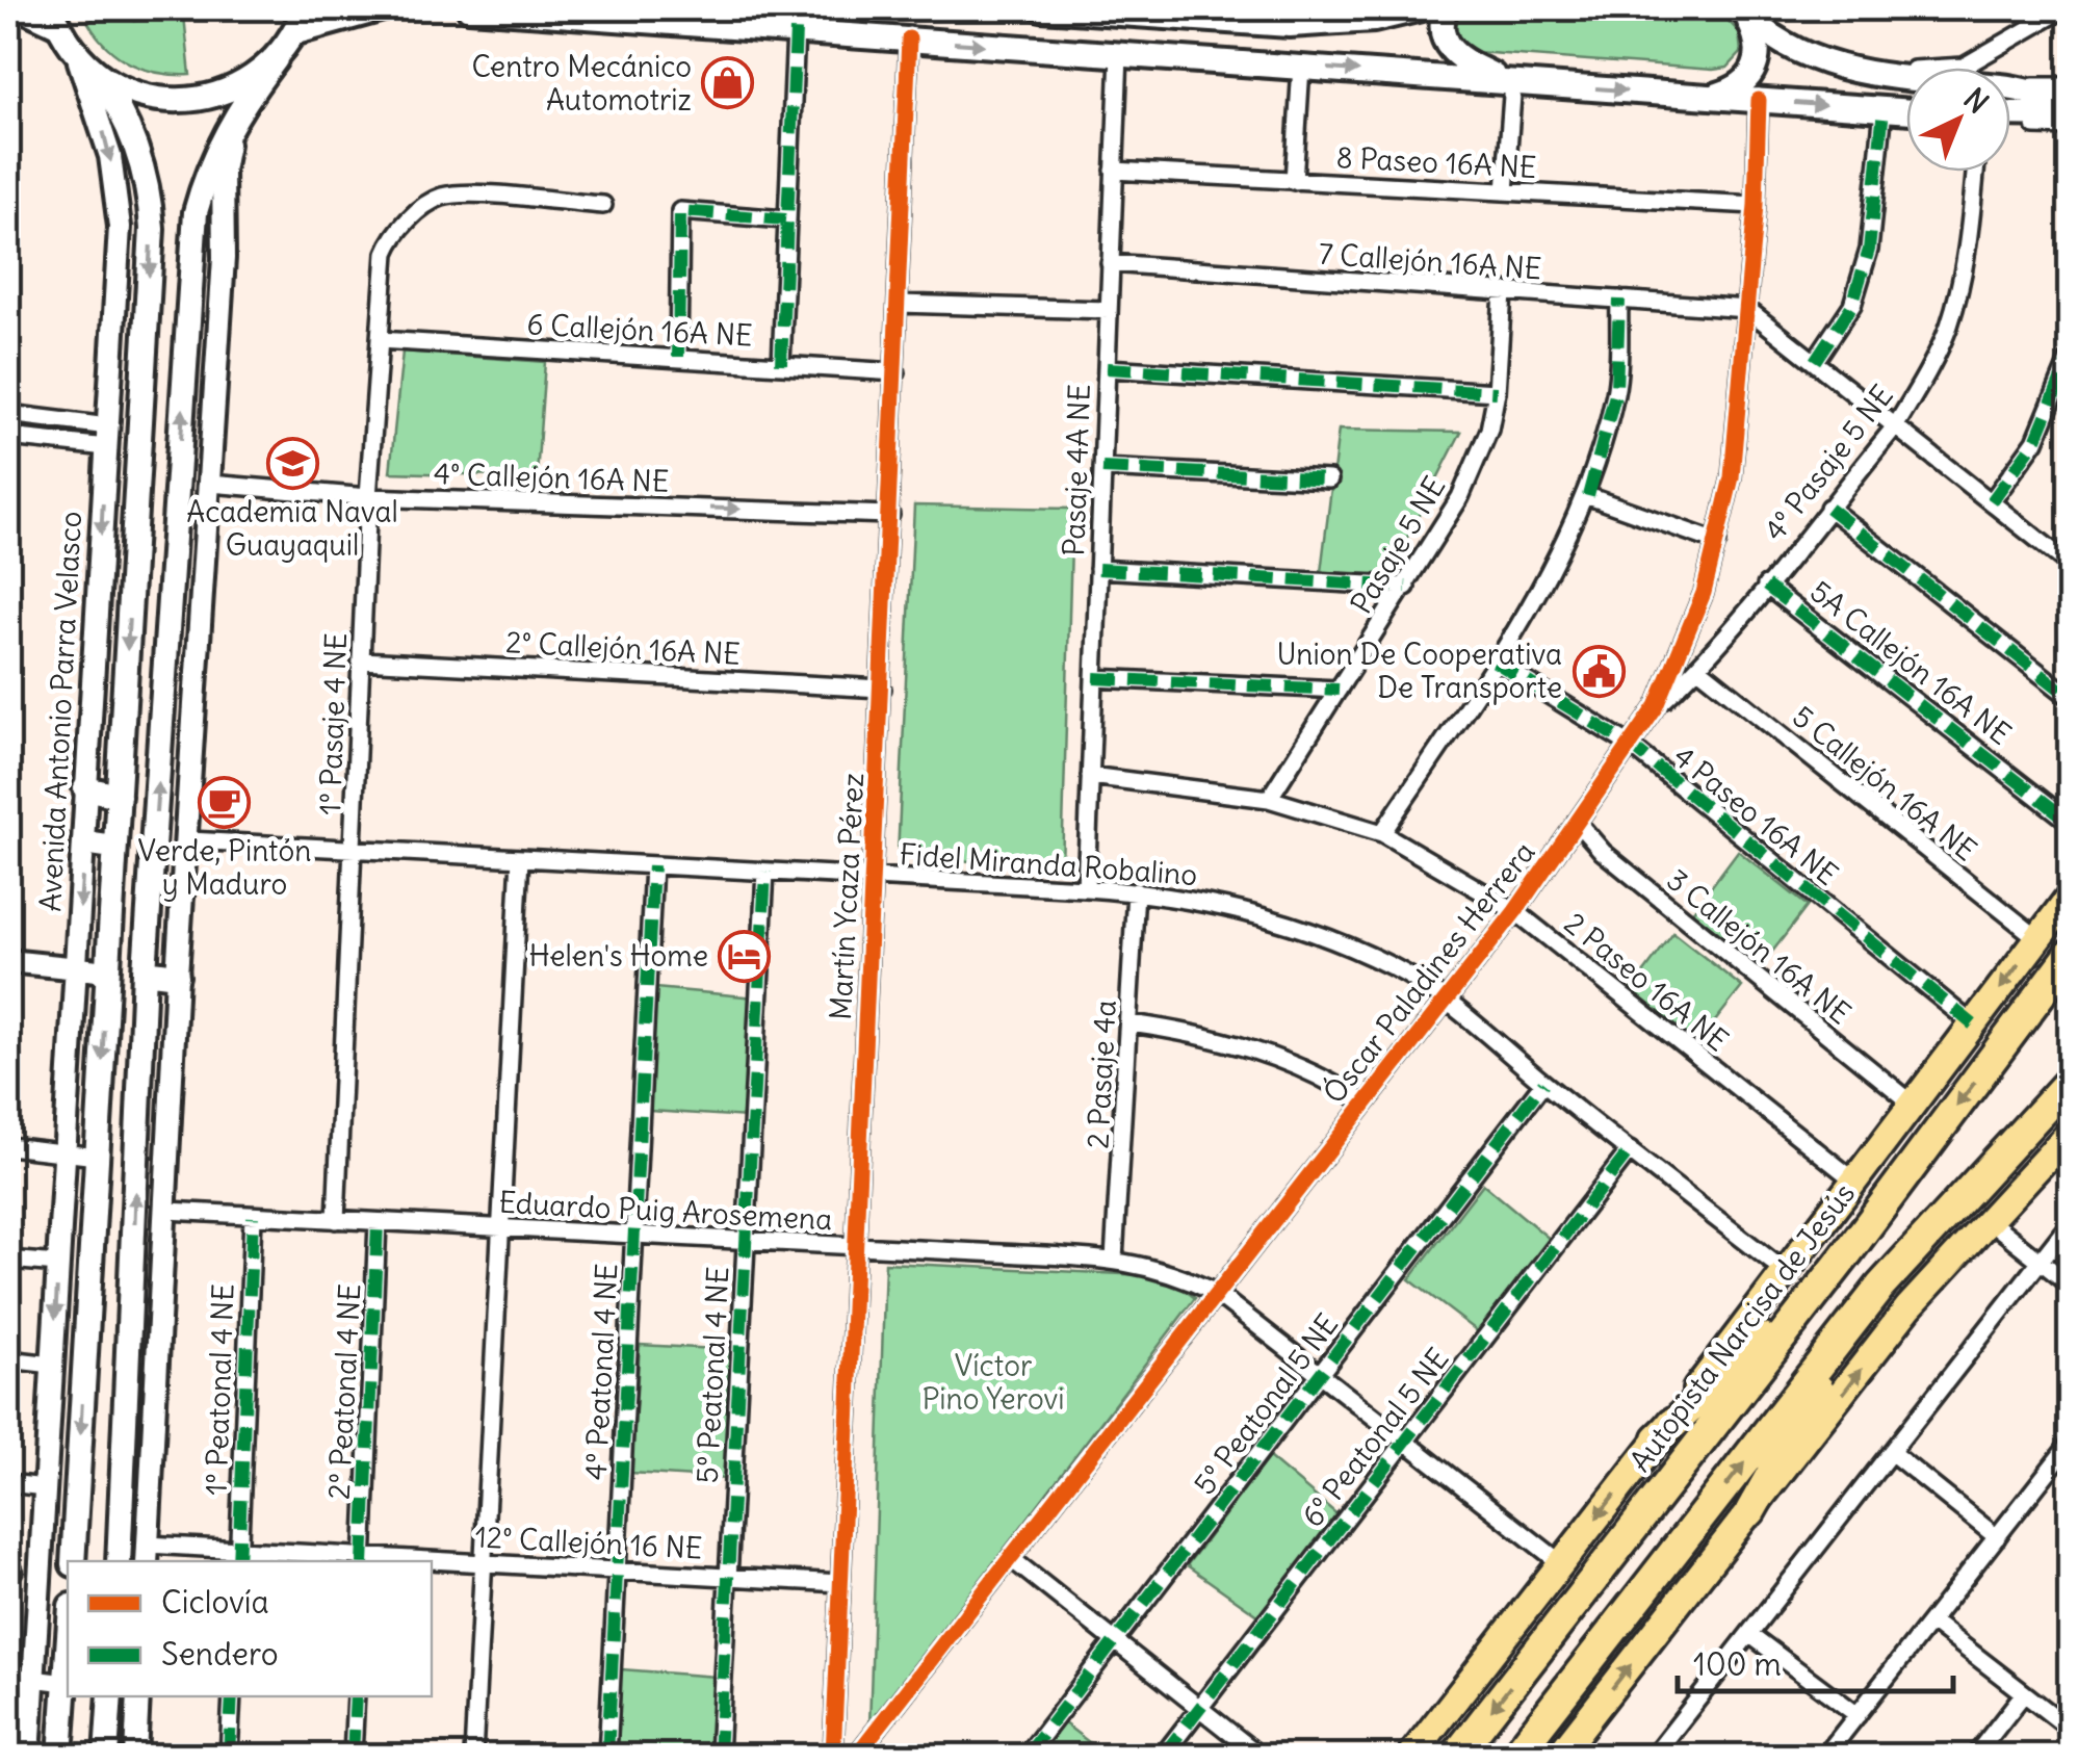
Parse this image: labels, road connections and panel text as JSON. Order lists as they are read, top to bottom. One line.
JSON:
{"streets":{"highway":["Autopista Narcisa de Jesús"],"main road":["Avenida Antonio Parra Velasco"],"street":["8 Paseo 16A NE","7 Callejón 16A NE","6 Callejón 16A NE","4º Pasaje 5 NE","Pasaje 4A NE","4° Callejón 16A NE","Pasaje 5 NE","2° Callejón 16A NE","5A Callejón 16A NE","1º Pasaje 4 NE","5 Callejón 16A NE","4 Paseo 16A NE","Fidel Miranda Robalino","Martín Ycaza Pérez","3 Callejón 16A NE","Óscar Paladines Herrera","2 Paseo 16A NE","2 Pasaje 4a","Eduardo Puig Arosemena","4º Peatonal 4 NE","5º Peatonal 4 NE","1º Peatonal 4 NE","2º Peatonal 4 NE","5º Peatonal 5 NE","6º Peatonal 5 NE","12° Callejón 16 NE"]},"crossings":[["8 Paseo 16A NE","Pasaje 4A NE"],["8 Paseo 16A NE","Óscar Paladines Herrera"],["7 Callejón 16A NE","Pasaje 4A NE"],["7 Callejón 16A NE","Pasaje 5 NE"],["7 Callejón 16A NE","Óscar Paladines Herrera"],["6 Callejón 16A NE","1º Pasaje 4 NE"],["6 Callejón 16A NE","Martín Ycaza Pérez"],["4º Pasaje 5 NE","5A Callejón 16A NE"],["4º Pasaje 5 NE","5 Callejón 16A NE"],["4º Pasaje 5 NE","Óscar Paladines Herrera"],["Pasaje 4A NE","Fidel Miranda Robalino"],["Pasaje 4A NE","2 Paseo 16A NE"],["4° Callejón 16A NE","1º Pasaje 4 NE"],["4° Callejón 16A NE","Martín Ycaza Pérez"],["Pasaje 5 NE","2 Paseo 16A NE"],["2° Callejón 16A NE","1º Pasaje 4 NE"],["2° Callejón 16A NE","Martín Ycaza Pérez"],["1º Pasaje 4 NE","Fidel Miranda Robalino"],["1º Pasaje 4 NE","Eduardo Puig Arosemena"],["5 Callejón 16A NE","Autopista Narcisa de Jesús"],["4 Paseo 16A NE","Óscar Paladines Herrera"],["4 Paseo 16A NE","Autopista Narcisa de Jesús"],["Fidel Miranda Robalino","Martín Ycaza Pérez"],["Fidel Miranda Robalino","Óscar Paladines Herrera"],["Fidel Miranda Robalino","2 Pasaje 4a"],["Fidel Miranda Robalino","Autopista Narcisa de Jesús"],["Fidel Miranda Robalino","4º Peatonal 4 NE"],["Fidel Miranda Robalino","5º Peatonal 4 NE"],["Fidel Miranda Robalino","5º Peatonal 5 NE"],["Fidel Miranda Robalino","6º Peatonal 5 NE"],["Martín Ycaza Pérez","Eduardo Puig Arosemena"],["Martín Ycaza Pérez","12° Callejón 16 NE"],["3 Callejón 16A NE","Óscar Paladines Herrera"],["3 Callejón 16A NE","Autopista Narcisa de Jesús"],["Óscar Paladines Herrera","2 Paseo 16A NE"],["Óscar Paladines Herrera","Eduardo Puig Arosemena"],["2 Paseo 16A NE","Autopista Narcisa de Jesús"],["2 Pasaje 4a","Eduardo Puig Arosemena"],["Eduardo Puig Arosemena","Autopista Narcisa de Jesús"],["Eduardo Puig Arosemena","4º Peatonal 4 NE"],["Eduardo Puig Arosemena","5º Peatonal 4 NE"],["Eduardo Puig Arosemena","1º Peatonal 4 NE"],["Eduardo Puig Arosemena","2º Peatonal 4 NE"],["Eduardo Puig Arosemena","5º Peatonal 5 NE"],["Eduardo Puig Arosemena","6º Peatonal 5 NE"],["4º Peatonal 4 NE","12° Callejón 16 NE"],["5º Peatonal 4 NE","12° Callejón 16 NE"],["1º Peatonal 4 NE","12° Callejón 16 NE"],["2º Peatonal 4 NE","12° Callejón 16 NE"]],"one_way":["4° Callejón 16A NE"],"parks":["Víctor Pino Yerovi"],"places":{"shop":["Centro Mecánico Automotriz"],"school or university":["Academia Naval Guayaquil"],"public building":["Union De Cooperativa De Transporte"],"cafe":["Verde, Pintón y Maduro"],"hotel":["Helen's Home"]},"legend":["Ciclovía","Sendero"],"scale_bar":"100 m","north":"top right"}
